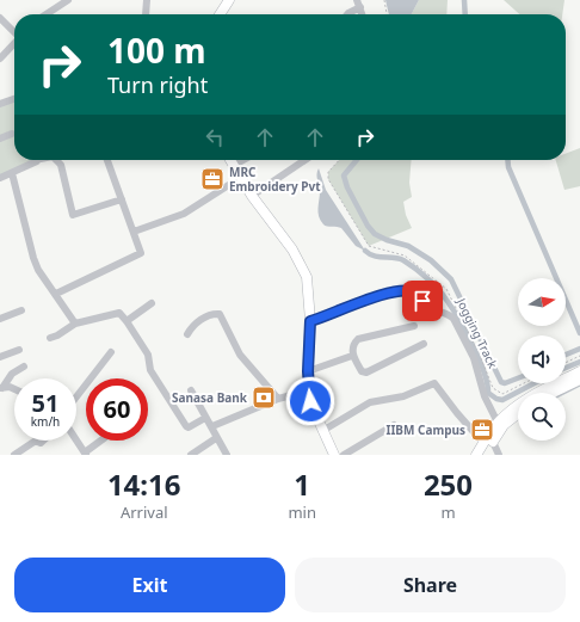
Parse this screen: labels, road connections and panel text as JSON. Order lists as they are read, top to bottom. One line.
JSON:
{"streets":{"path":["Jogging Track"]},"places":{"office":["MRC Embroidery Pvt","IIBM Campus"],"bank":["Sanasa Bank"]},"north":"right","page":{"turn":["100 m","Turn right"],"speed":"51 km/h","limit":"60","eta":["14:16","Arrival","1","min","250","m"],"buttons":["Exit","Share"]}}
